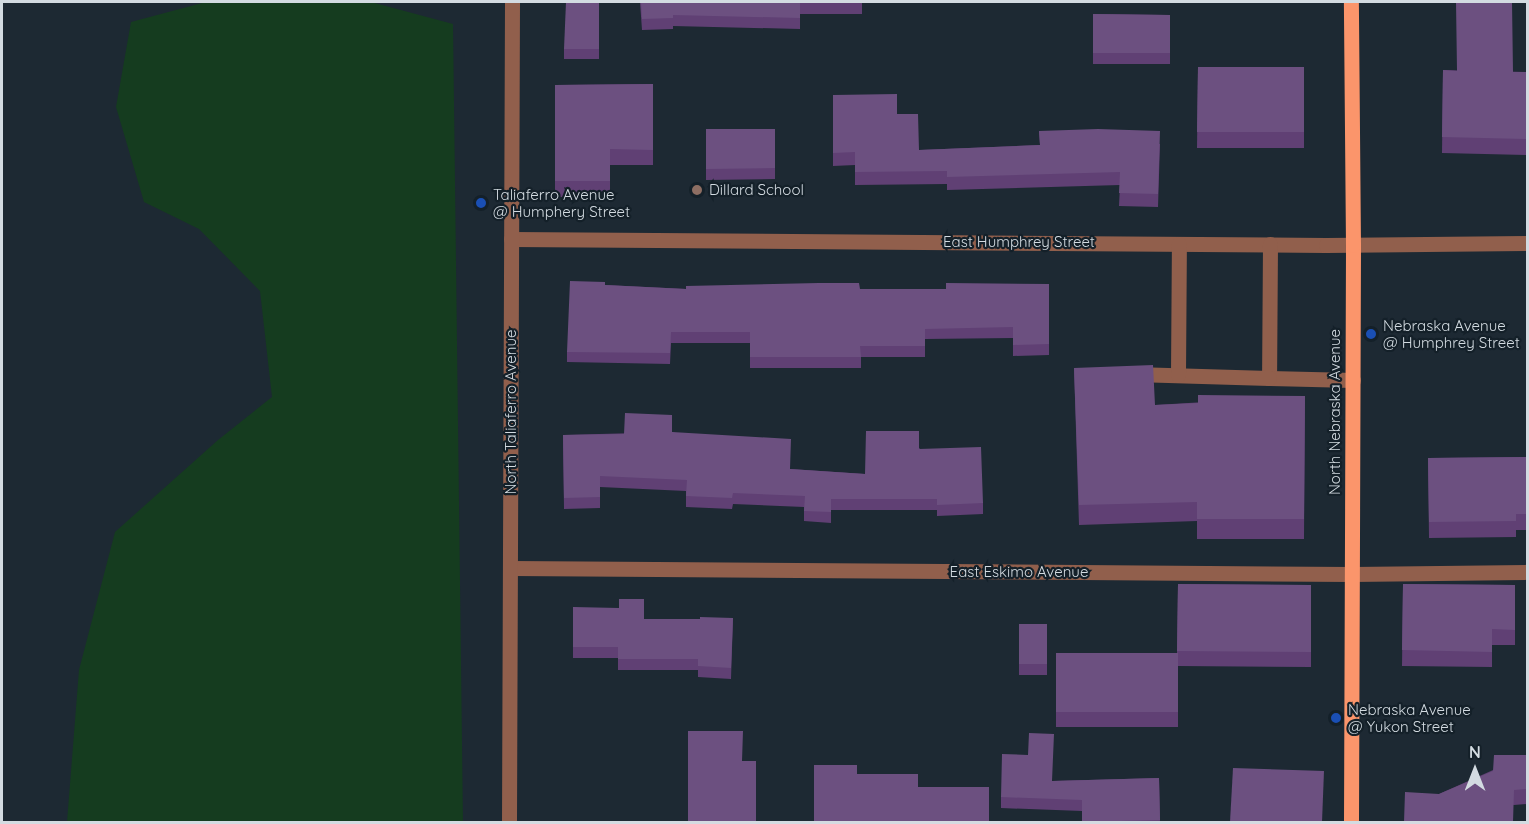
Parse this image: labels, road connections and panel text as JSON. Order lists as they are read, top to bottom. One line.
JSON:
{"streets":{"main road":["North Nebraska Avenue"],"street":["East Humphrey Street","North Taliaferro Avenue","East Eskimo Avenue"]},"crossings":[["East Humphrey Street","North Taliaferro Avenue"],["East Humphrey Street","North Nebraska Avenue"],["North Taliaferro Avenue","East Eskimo Avenue"],["North Nebraska Avenue","East Eskimo Avenue"]],"places":["Dillard School","Taliaferro Avenue @ Humphery Street","Nebraska Avenue @ Humphrey Street","Nebraska Avenue @ Yukon Street"],"north":"top"}
